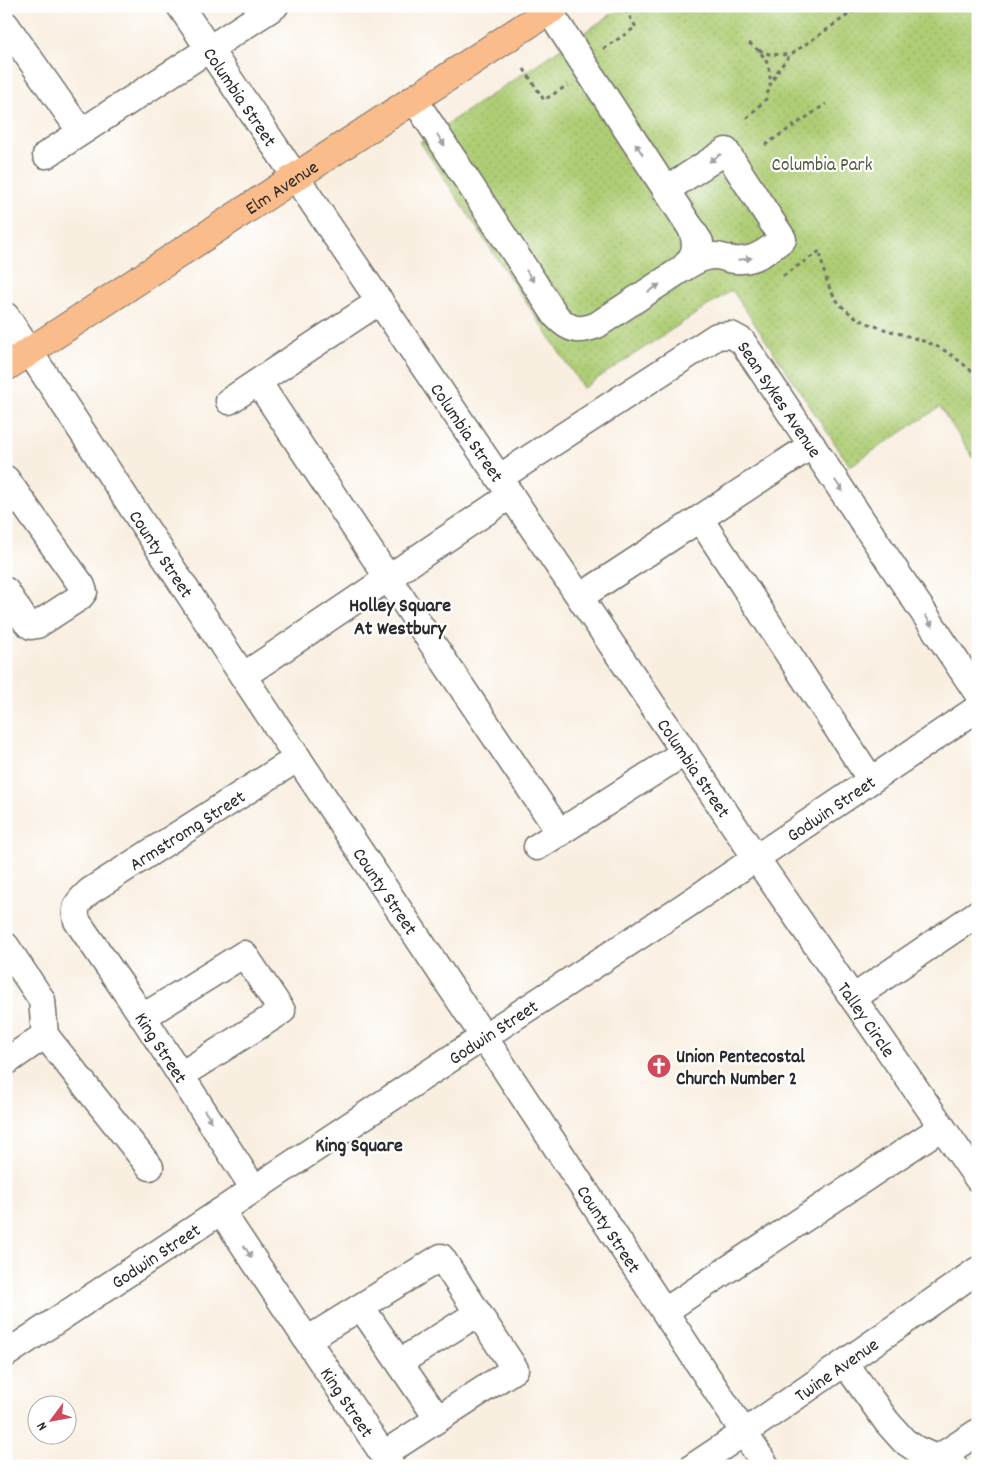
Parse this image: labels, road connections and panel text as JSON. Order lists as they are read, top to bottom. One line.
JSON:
{"streets":{"main road":["Elm Avenue"],"street":["Columbia Street","Sean Sykes Avenue","County Street","Godwin Street","Armstromg Street","Talley Circle","King Street","Twine Avenue"]},"crossings":[["Columbia Street","Elm Avenue"],["Columbia Street","Sean Sykes Avenue"],["Columbia Street","Godwin Street"],["Columbia Street","Talley Circle"],["Elm Avenue","County Street"],["Sean Sykes Avenue","County Street"],["County Street","Godwin Street"],["County Street","Armstromg Street"],["County Street","Twine Avenue"],["Godwin Street","Talley Circle"],["Godwin Street","King Street"],["Armstromg Street","King Street"]],"one_way":["King Street"],"districts":["Holley Square At Westbury","King Square"],"parks":["Columbia Park"],"places":{"church":["Union Pentecostal Church Number 2"]},"north":"bottom left"}
